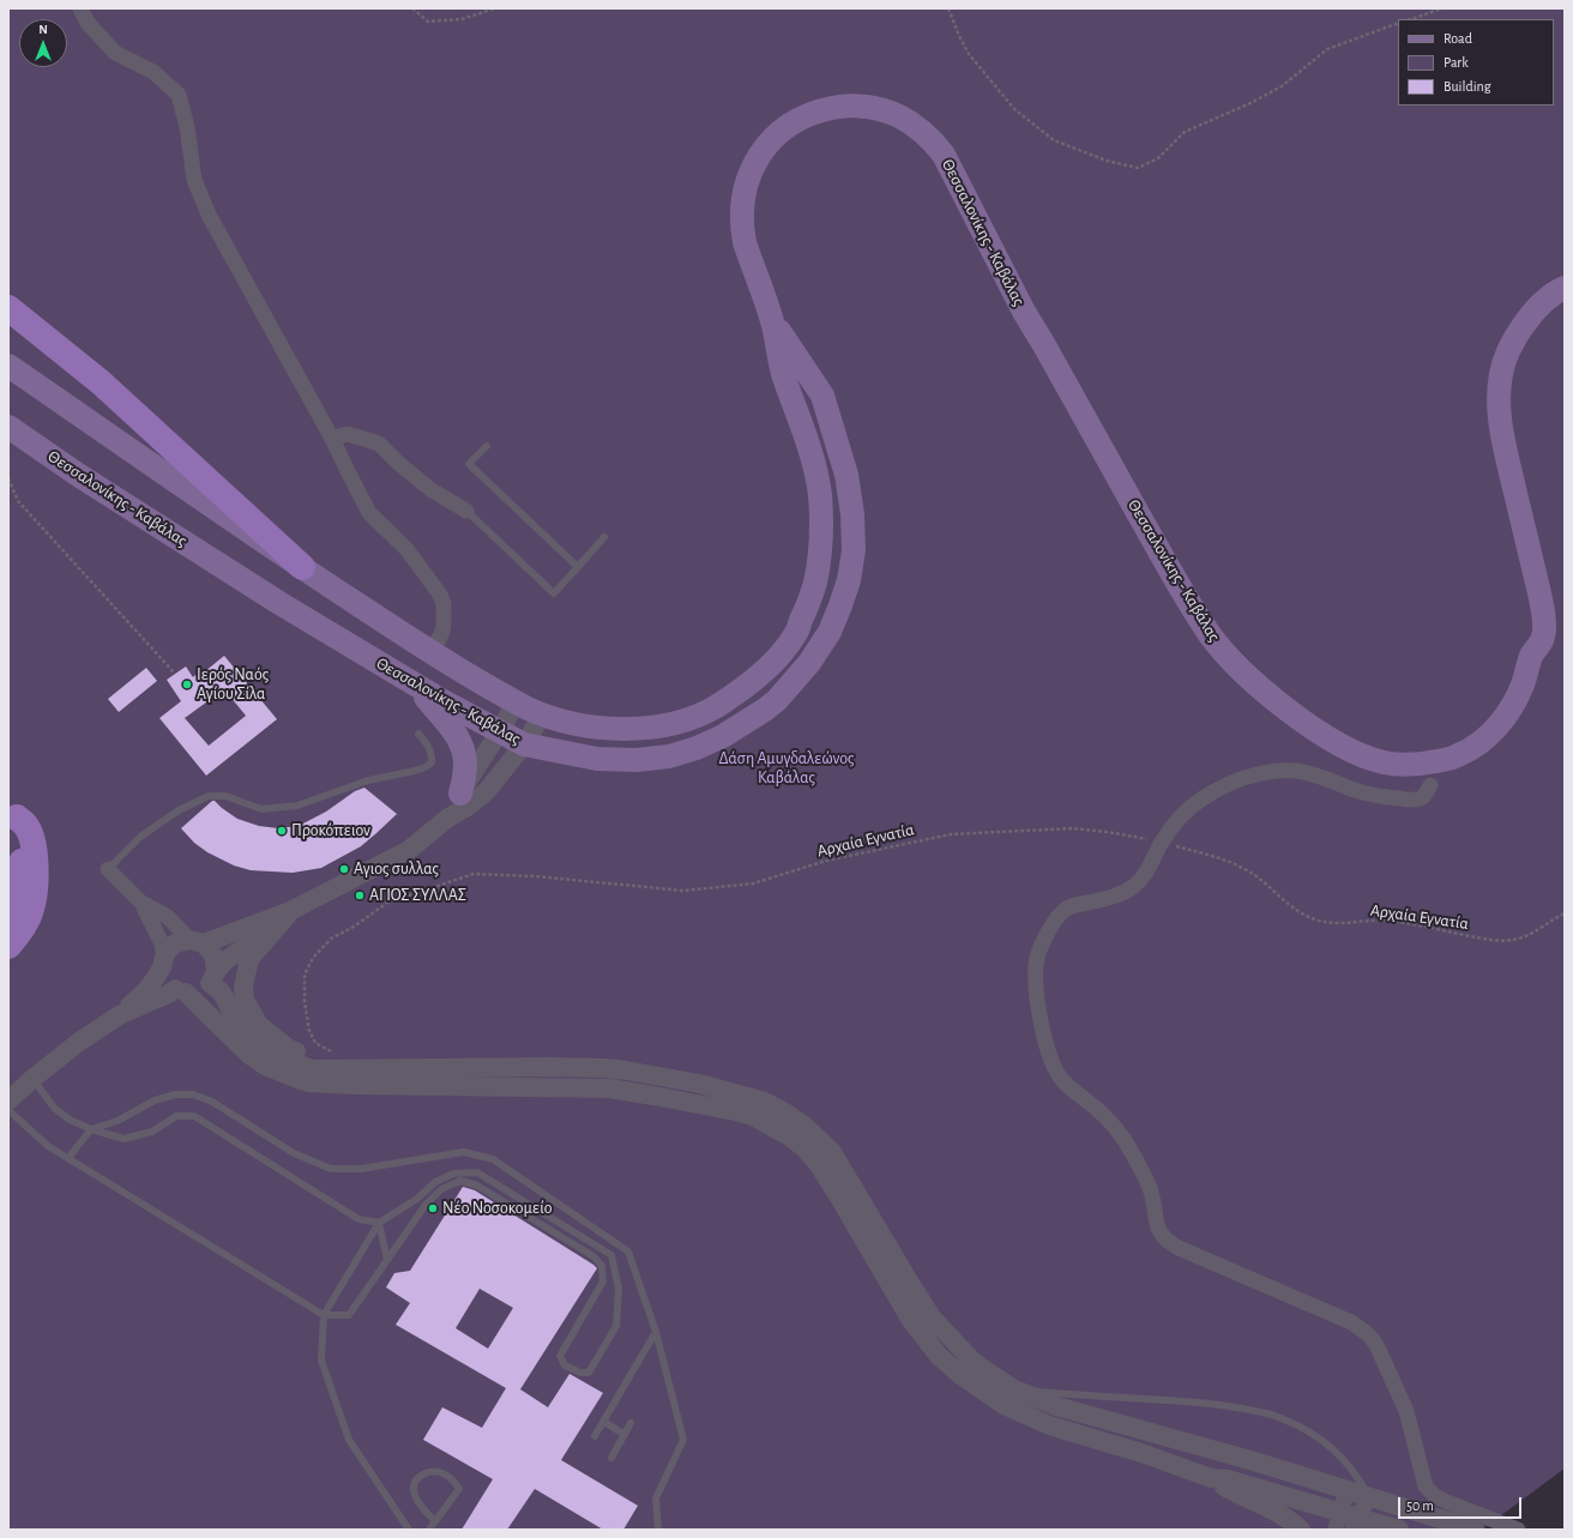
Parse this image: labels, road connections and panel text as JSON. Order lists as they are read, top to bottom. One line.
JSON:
{"streets":{"main road":["Θεσσαλονίκης - Καβάλας"],"path":["Αρχαία Εγνατία"]},"parks":["Δάση Αμυγδαλεώνος Καβάλας"],"places":["Ιερός Ναός Αγίου Σίλα","Προκόπειον","Αγιος συλλας","ΑΓΙΟΣ ΣΥΛΛΑΣ","Νέο Νοσοκομείο"],"legend":["Road","Park","Building"],"scale_bar":"50 m","north":"top"}
